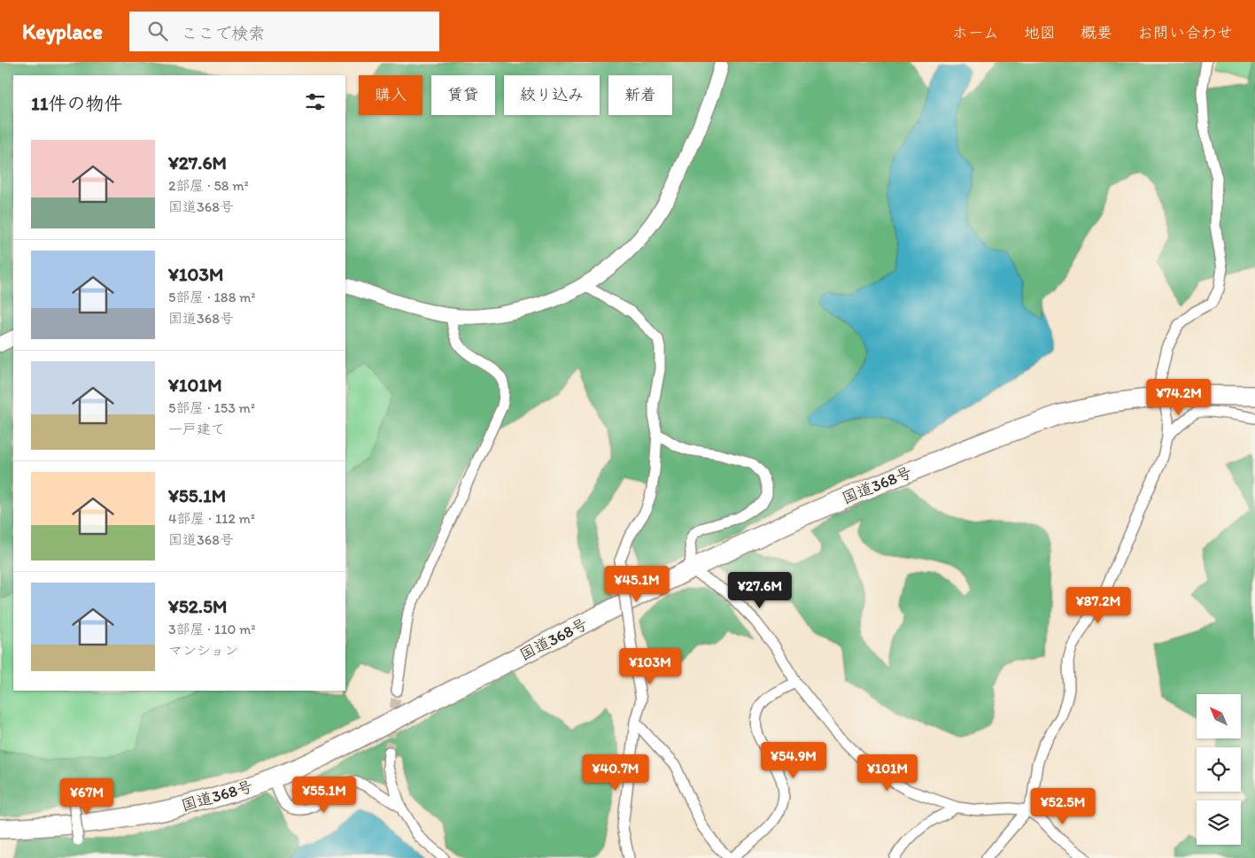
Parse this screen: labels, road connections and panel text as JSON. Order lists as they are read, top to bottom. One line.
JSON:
{"streets":{"highway":["国道368号"]},"north":"top left","page":{"header":"Keyplace","search":"ここで検索","nav":["ホーム","地図","概要","お問い合わせ"],"chip":["購入","賃貸","絞り込み","新着"],"heading":"11件の物件","list":[{"name":"¥27.6M","note":"2部屋 · 58 m² · 国道368号"},{"name":"¥103M","note":"5部屋 · 188 m² · 国道368号"},{"name":"¥101M","note":"5部屋 · 153 m² · 一戸建て"},{"name":"¥55.1M","note":"4部屋 · 112 m² · 国道368号"},{"name":"¥52.5M","note":"3部屋 · 110 m² · マンション"}],"price":["¥74.2M","¥45.1M","¥27.6M","¥87.2M","¥103M","¥54.9M","¥40.7M","¥101M","¥55.1M","¥67M","¥52.5M"]}}
